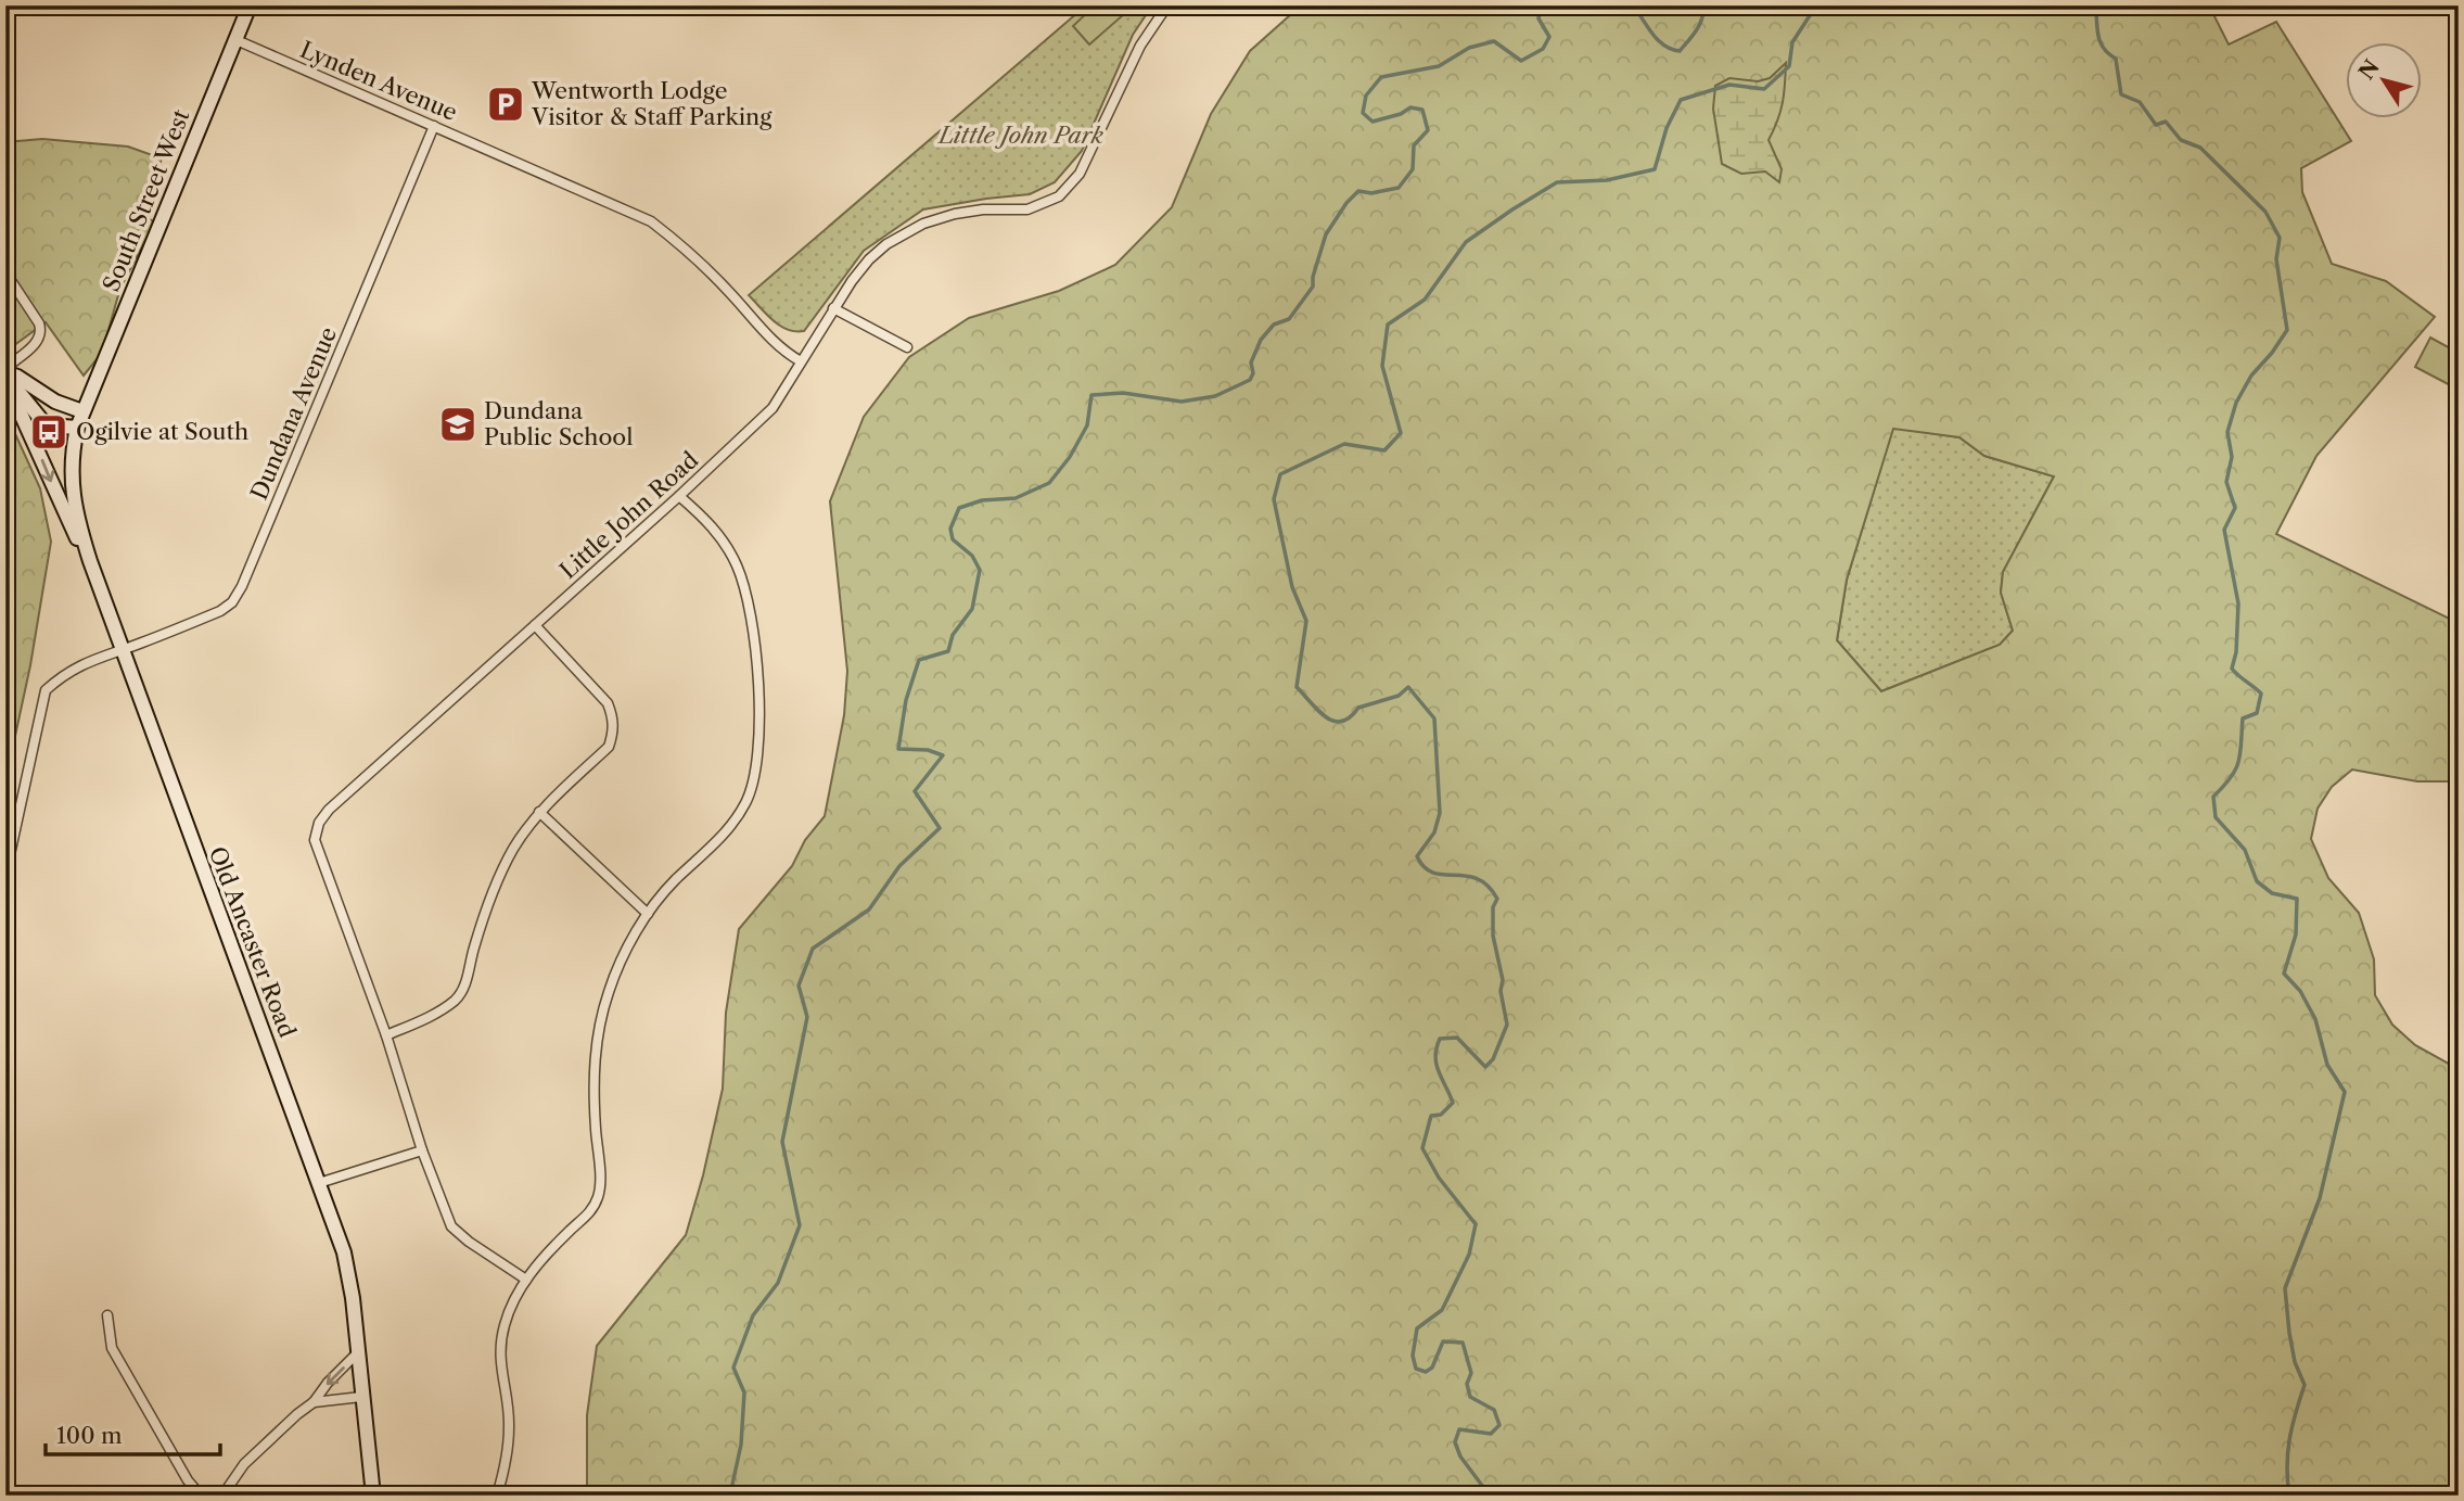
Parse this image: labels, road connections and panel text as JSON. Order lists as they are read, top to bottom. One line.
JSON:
{"streets":{"street":["Lynden Avenue","South Street West","Dundana Avenue","Little John Road","Old Ancaster Road"]},"crossings":[["Lynden Avenue","South Street West"],["Lynden Avenue","Dundana Avenue"],["Lynden Avenue","Little John Road"],["South Street West","Old Ancaster Road"],["Dundana Avenue","Old Ancaster Road"]],"parks":["Little John Park"],"places":{"parking":["Wentworth Lodge Visitor & Staff Parking"],"school or university":["Dundana Public School"],"bus stop":["Ogilvie at South"]},"scale_bar":"100 m","north":"top left"}
